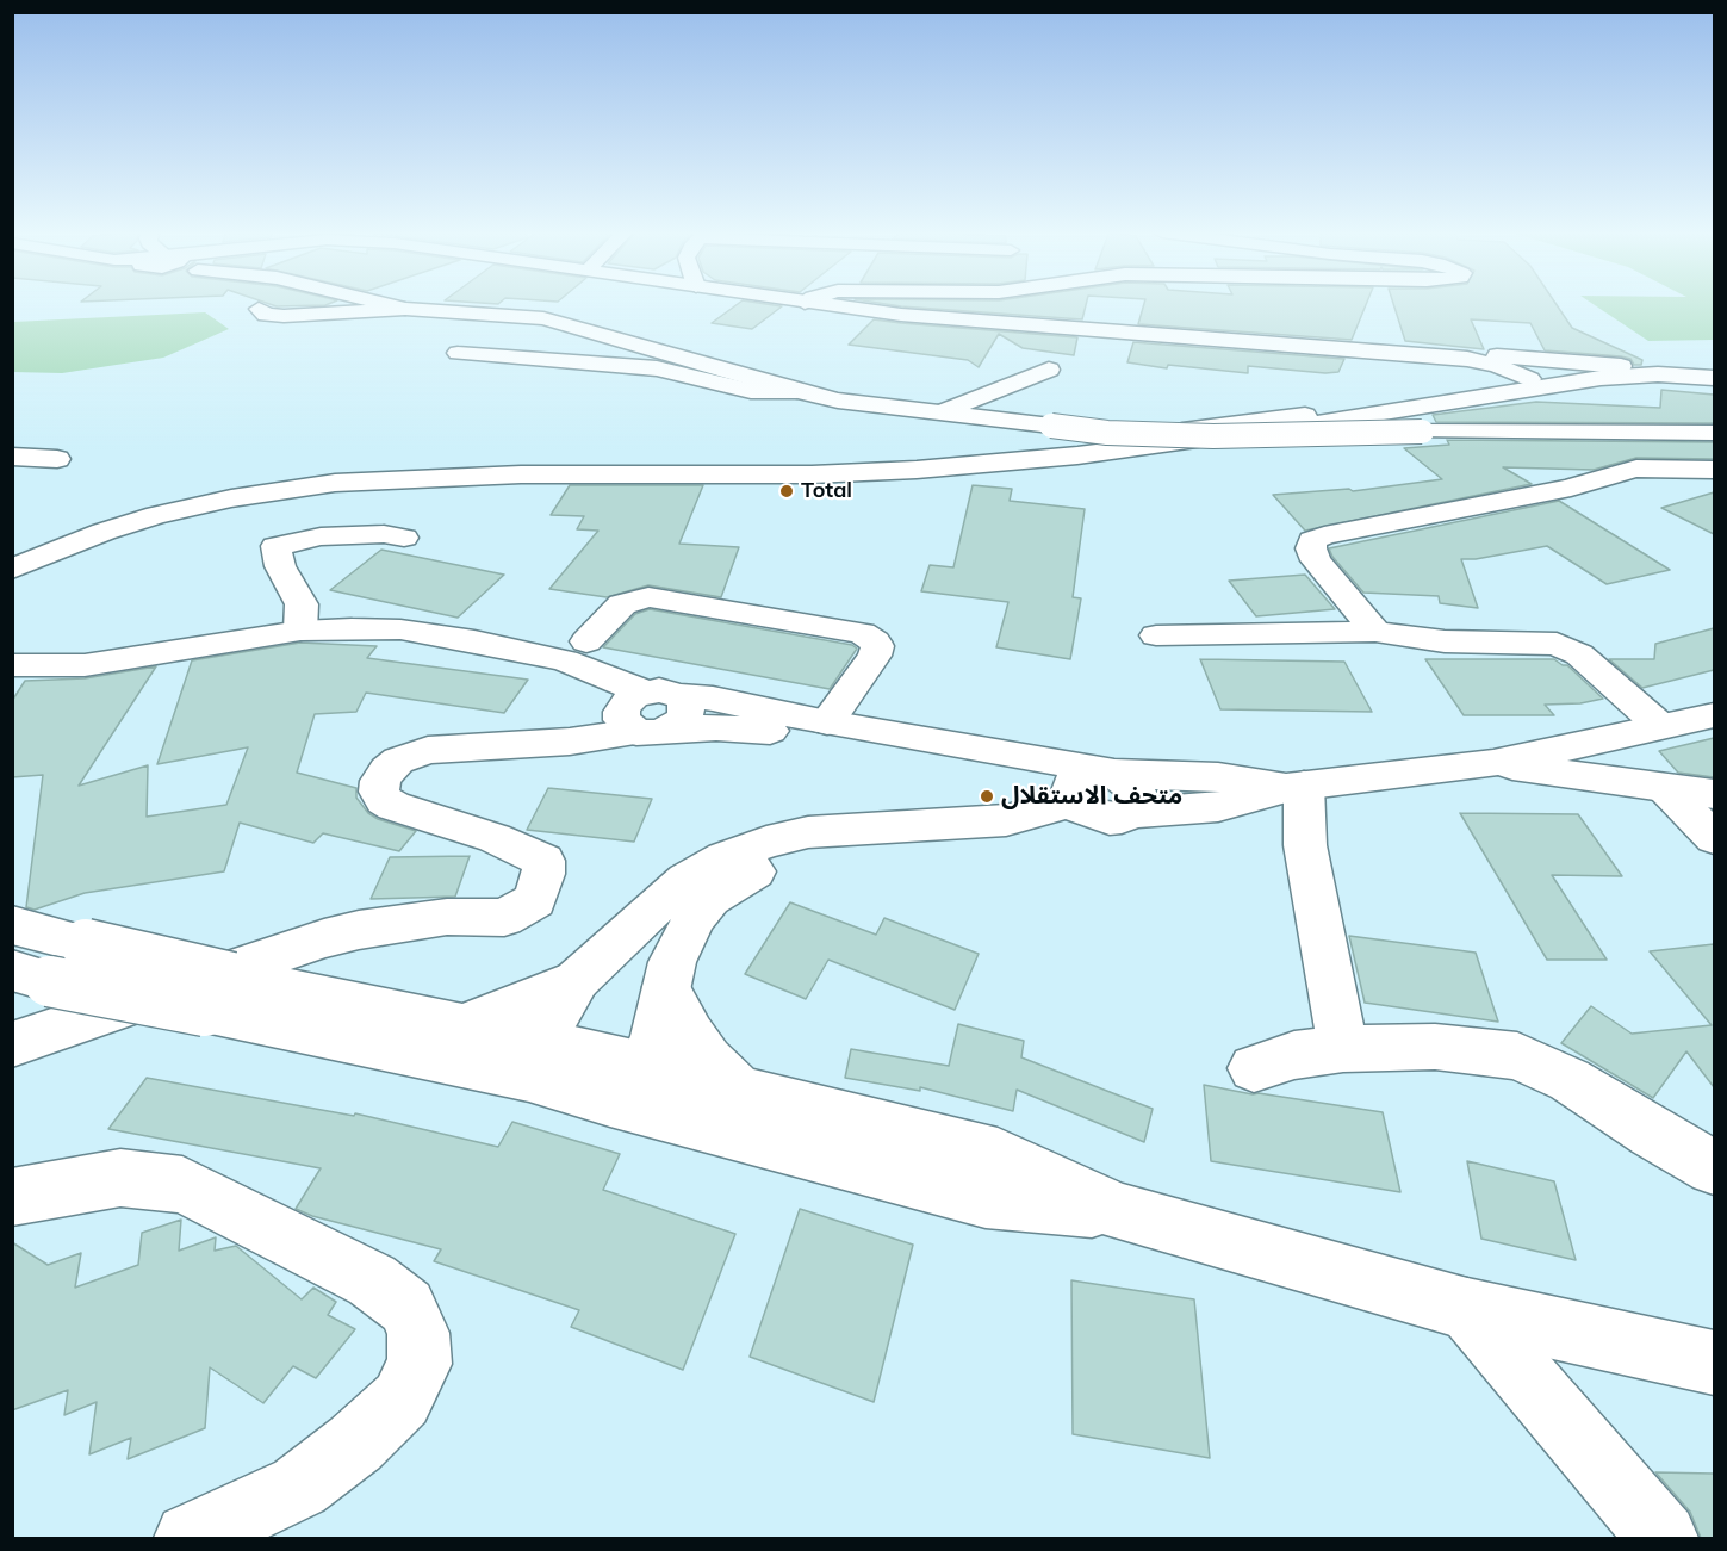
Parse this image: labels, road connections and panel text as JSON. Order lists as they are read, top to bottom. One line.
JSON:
{"places":["Total","متحف الاستقلال"]}
